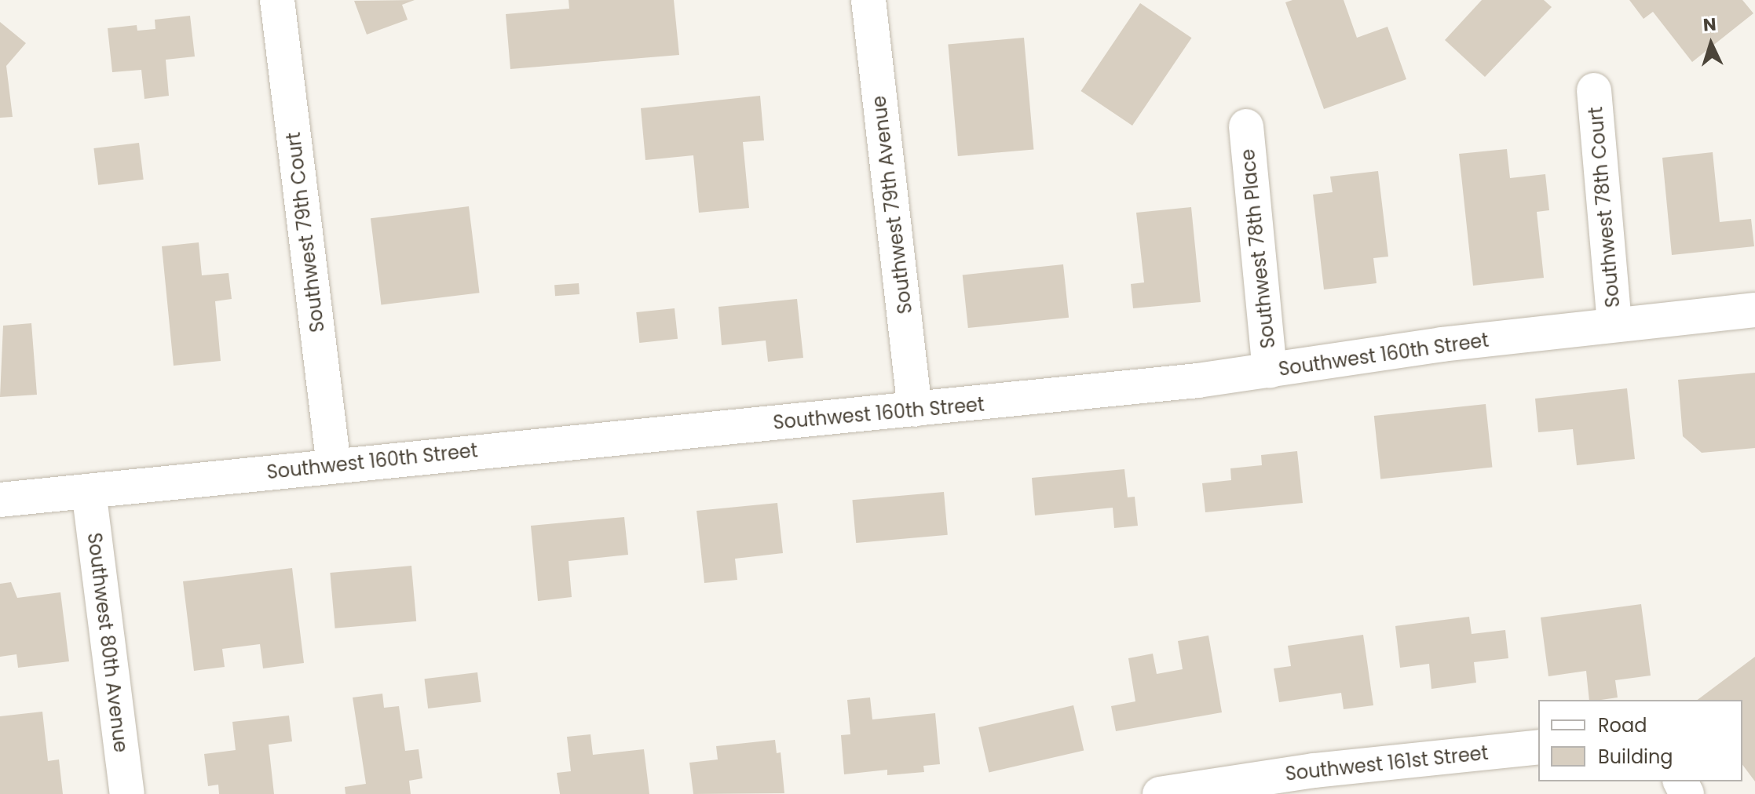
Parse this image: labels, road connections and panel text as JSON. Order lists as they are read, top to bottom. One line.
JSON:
{"streets":{"street":["Southwest 79th Avenue","Southwest 78th Court","Southwest 79th Court","Southwest 78th Place","Southwest 160th Street","Southwest 80th Avenue","Southwest 161st Street"]},"crossings":[["Southwest 79th Avenue","Southwest 160th Street"],["Southwest 78th Court","Southwest 160th Street"],["Southwest 79th Court","Southwest 160th Street"],["Southwest 78th Place","Southwest 160th Street"],["Southwest 160th Street","Southwest 80th Avenue"]],"legend":["Road","Building"],"north":"top"}
